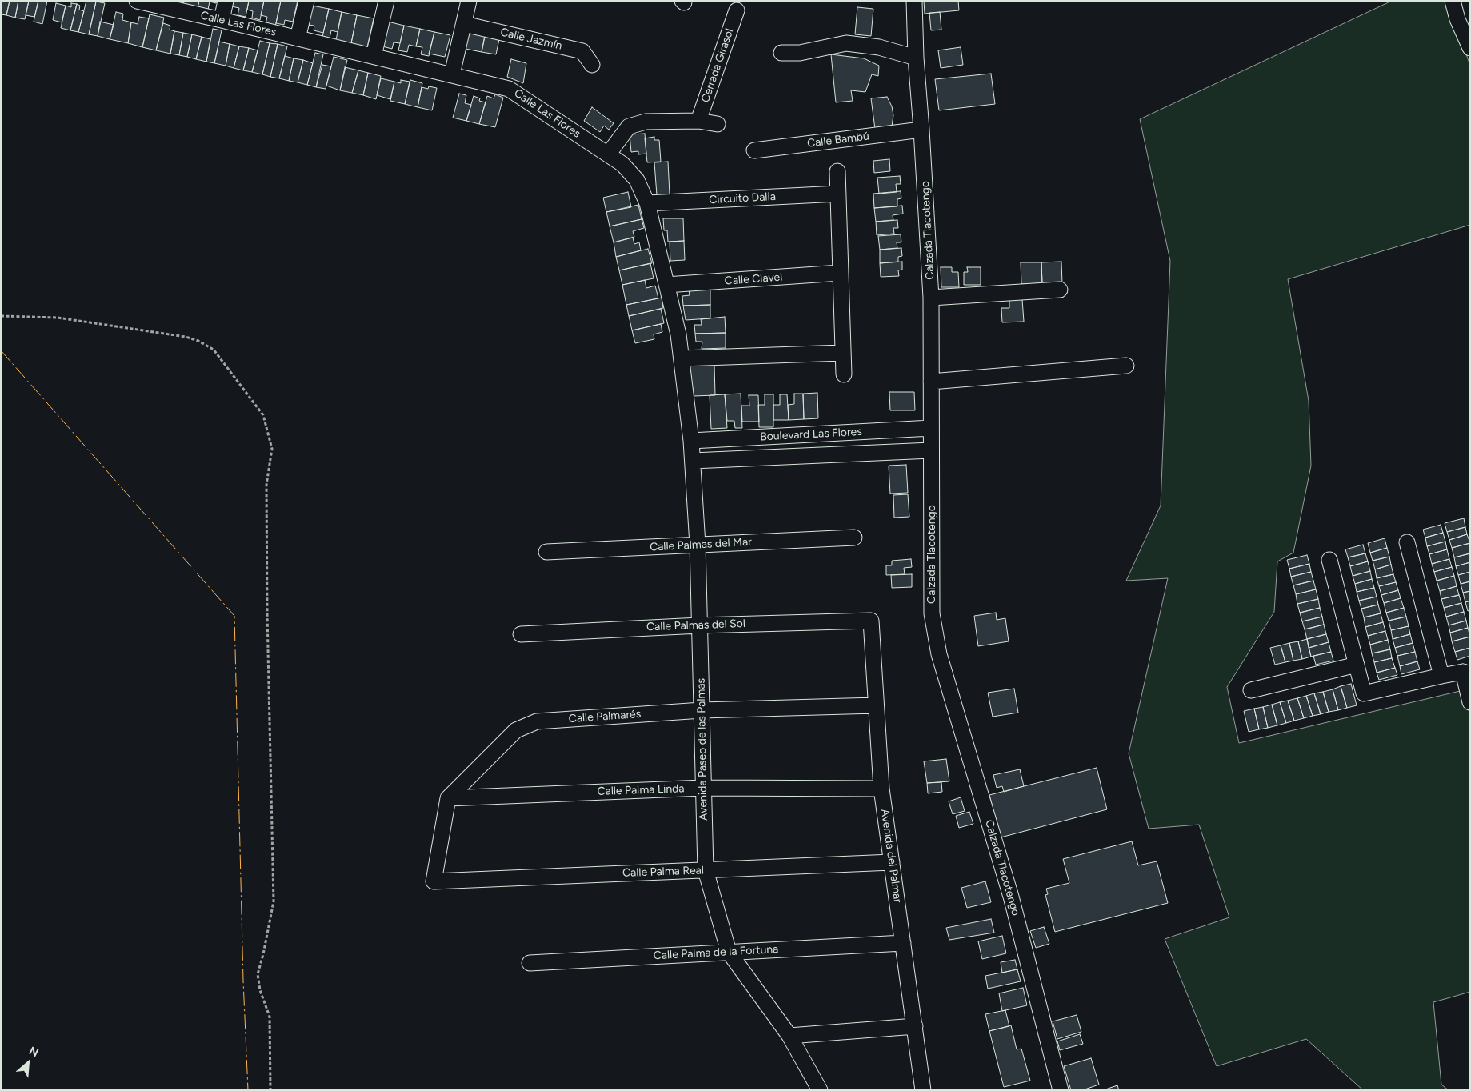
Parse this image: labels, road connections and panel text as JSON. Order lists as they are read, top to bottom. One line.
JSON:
{"streets":{"street":["Calle Las Flores","Calle Jazmín","Cerrada Girasol","Calle Bambú","Circuito Dalia","Calzada Tlacotengo","Calle Clavel","Boulevard Las Flores","Calle Palmas del Mar","Calle Palmas del Sol","Calle Palmarés","Avenida Paseo de las Palmas","Calle Palma Linda","Avenida del Palmar","Calle Palma Real","Calle Palma de la Fortuna"]},"crossings":[["Calle Las Flores","Circuito Dalia"],["Calle Las Flores","Calle Clavel"],["Calle Las Flores","Boulevard Las Flores"],["Calle Las Flores","Avenida Paseo de las Palmas"],["Calle Bambú","Calzada Tlacotengo"],["Calzada Tlacotengo","Boulevard Las Flores"],["Boulevard Las Flores","Avenida Paseo de las Palmas"],["Calle Palmas del Mar","Avenida Paseo de las Palmas"],["Calle Palmas del Sol","Avenida Paseo de las Palmas"],["Calle Palmas del Sol","Avenida del Palmar"],["Calle Palmarés","Avenida Paseo de las Palmas"],["Calle Palmarés","Calle Palma Linda"],["Calle Palmarés","Avenida del Palmar"],["Calle Palmarés","Calle Palma Real"],["Avenida Paseo de las Palmas","Calle Palma Linda"],["Avenida Paseo de las Palmas","Calle Palma Real"],["Avenida Paseo de las Palmas","Calle Palma de la Fortuna"],["Calle Palma Linda","Avenida del Palmar"],["Calle Palma Linda","Calle Palma Real"],["Avenida del Palmar","Calle Palma Real"],["Avenida del Palmar","Calle Palma de la Fortuna"]],"north":"top right"}
